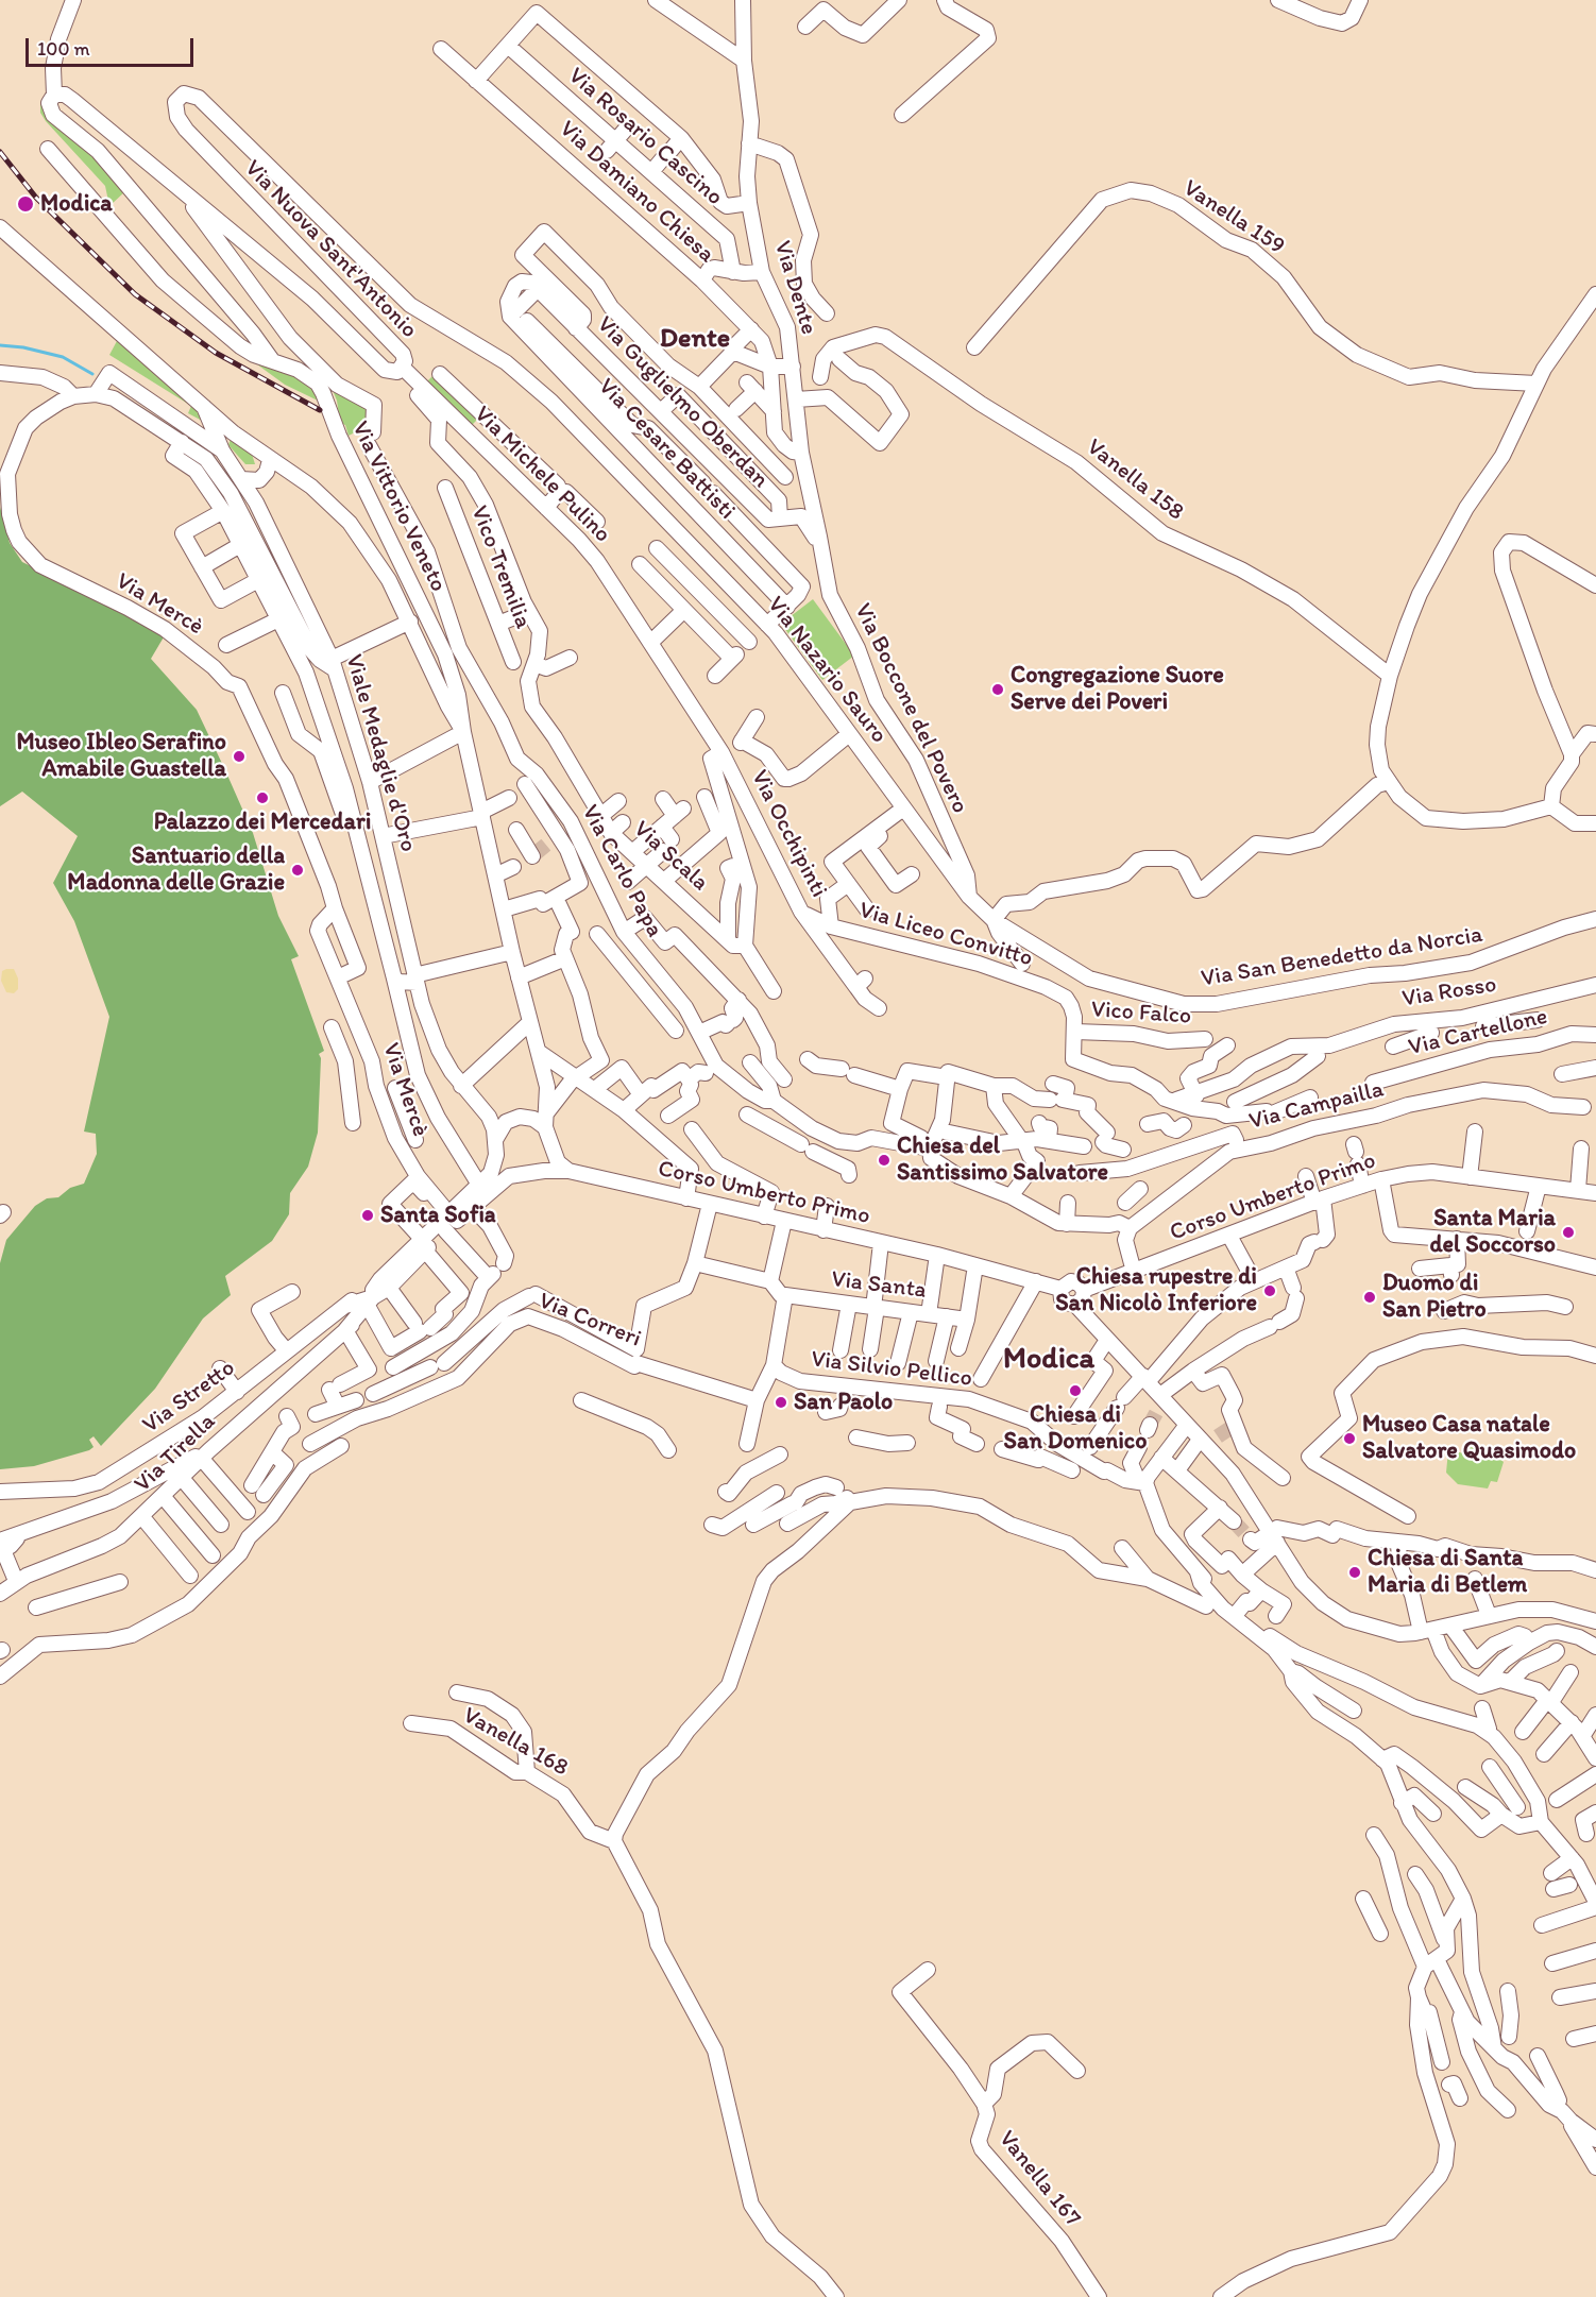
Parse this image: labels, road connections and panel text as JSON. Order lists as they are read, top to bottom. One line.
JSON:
{"streets":{"street":["Via Rosario Cascino","Via Damiano Chiesa","Vanella 159","Via Nuova Sant'Antonio","Via Dente","Via Guglielmo Oberdan","Via Cesare Battisti","Via Michele Pulino","Vanella 158","Via Vittorio Veneto","Vico Tremilia","Via Mercè","Via Nazario Sauro","Via Boccone del Povero","Viale Medaglie d'Oro","Via Occhipinti","Via Scala","Via Carlo Papa","Via Liceo Convitto","Via San Benedetto da Norcia","Via Rosso","Vico Falco","Via Cartellone","Via Campailla","Corso Umberto Primo","Via Santa","Via Correri","Via Silvio Pellico","Via Stretto","Via Tirella","Vanella 168","Vanella 167"]},"crossings":[["Via Damiano Chiesa","Via Dente"],["Via Nuova Sant'Antonio","Via Michele Pulino"],["Via Nuova Sant'Antonio","Via Nazario Sauro"],["Via Nuova Sant'Antonio","Via Scala"],["Via Nuova Sant'Antonio","Via Carlo Papa"],["Via Dente","Via Guglielmo Oberdan"],["Via Dente","Via Boccone del Povero"],["Via Guglielmo Oberdan","Via Cesare Battisti"],["Via Guglielmo Oberdan","Via Boccone del Povero"],["Via Michele Pulino","Via Occhipinti"],["Via Michele Pulino","Via Scala"],["Via Vittorio Veneto","Viale Medaglie d'Oro"],["Via Vittorio Veneto","Corso Umberto Primo"],["Via Nazario Sauro","Via Boccone del Povero"],["Via Nazario Sauro","Via San Benedetto da Norcia"],["Viale Medaglie d'Oro","Corso Umberto Primo"],["Via Occhipinti","Via Liceo Convitto"],["Via Liceo Convitto","Via Rosso"],["Via Liceo Convitto","Vico Falco"],["Via Santa","Via Silvio Pellico"],["Via Stretto","Via Tirella"]],"districts":["Dente","Modica"],"places":["Modica","Congregazione Suore Serve dei Poveri","Museo Ibleo Serafino Amabile Guastella","Palazzo dei Mercedari","Santuario della Madonna delle Grazie","Chiesa del Santissimo Salvatore","Santa Sofia","Santa Maria del Soccorso","Chiesa rupestre di San Nicolò Inferiore","Duomo di San Pietro","Chiesa di San Domenico","San Paolo","Museo Casa natale Salvatore Quasimodo","Chiesa di Santa Maria di Betlem"],"scale_bar":"100 m"}
